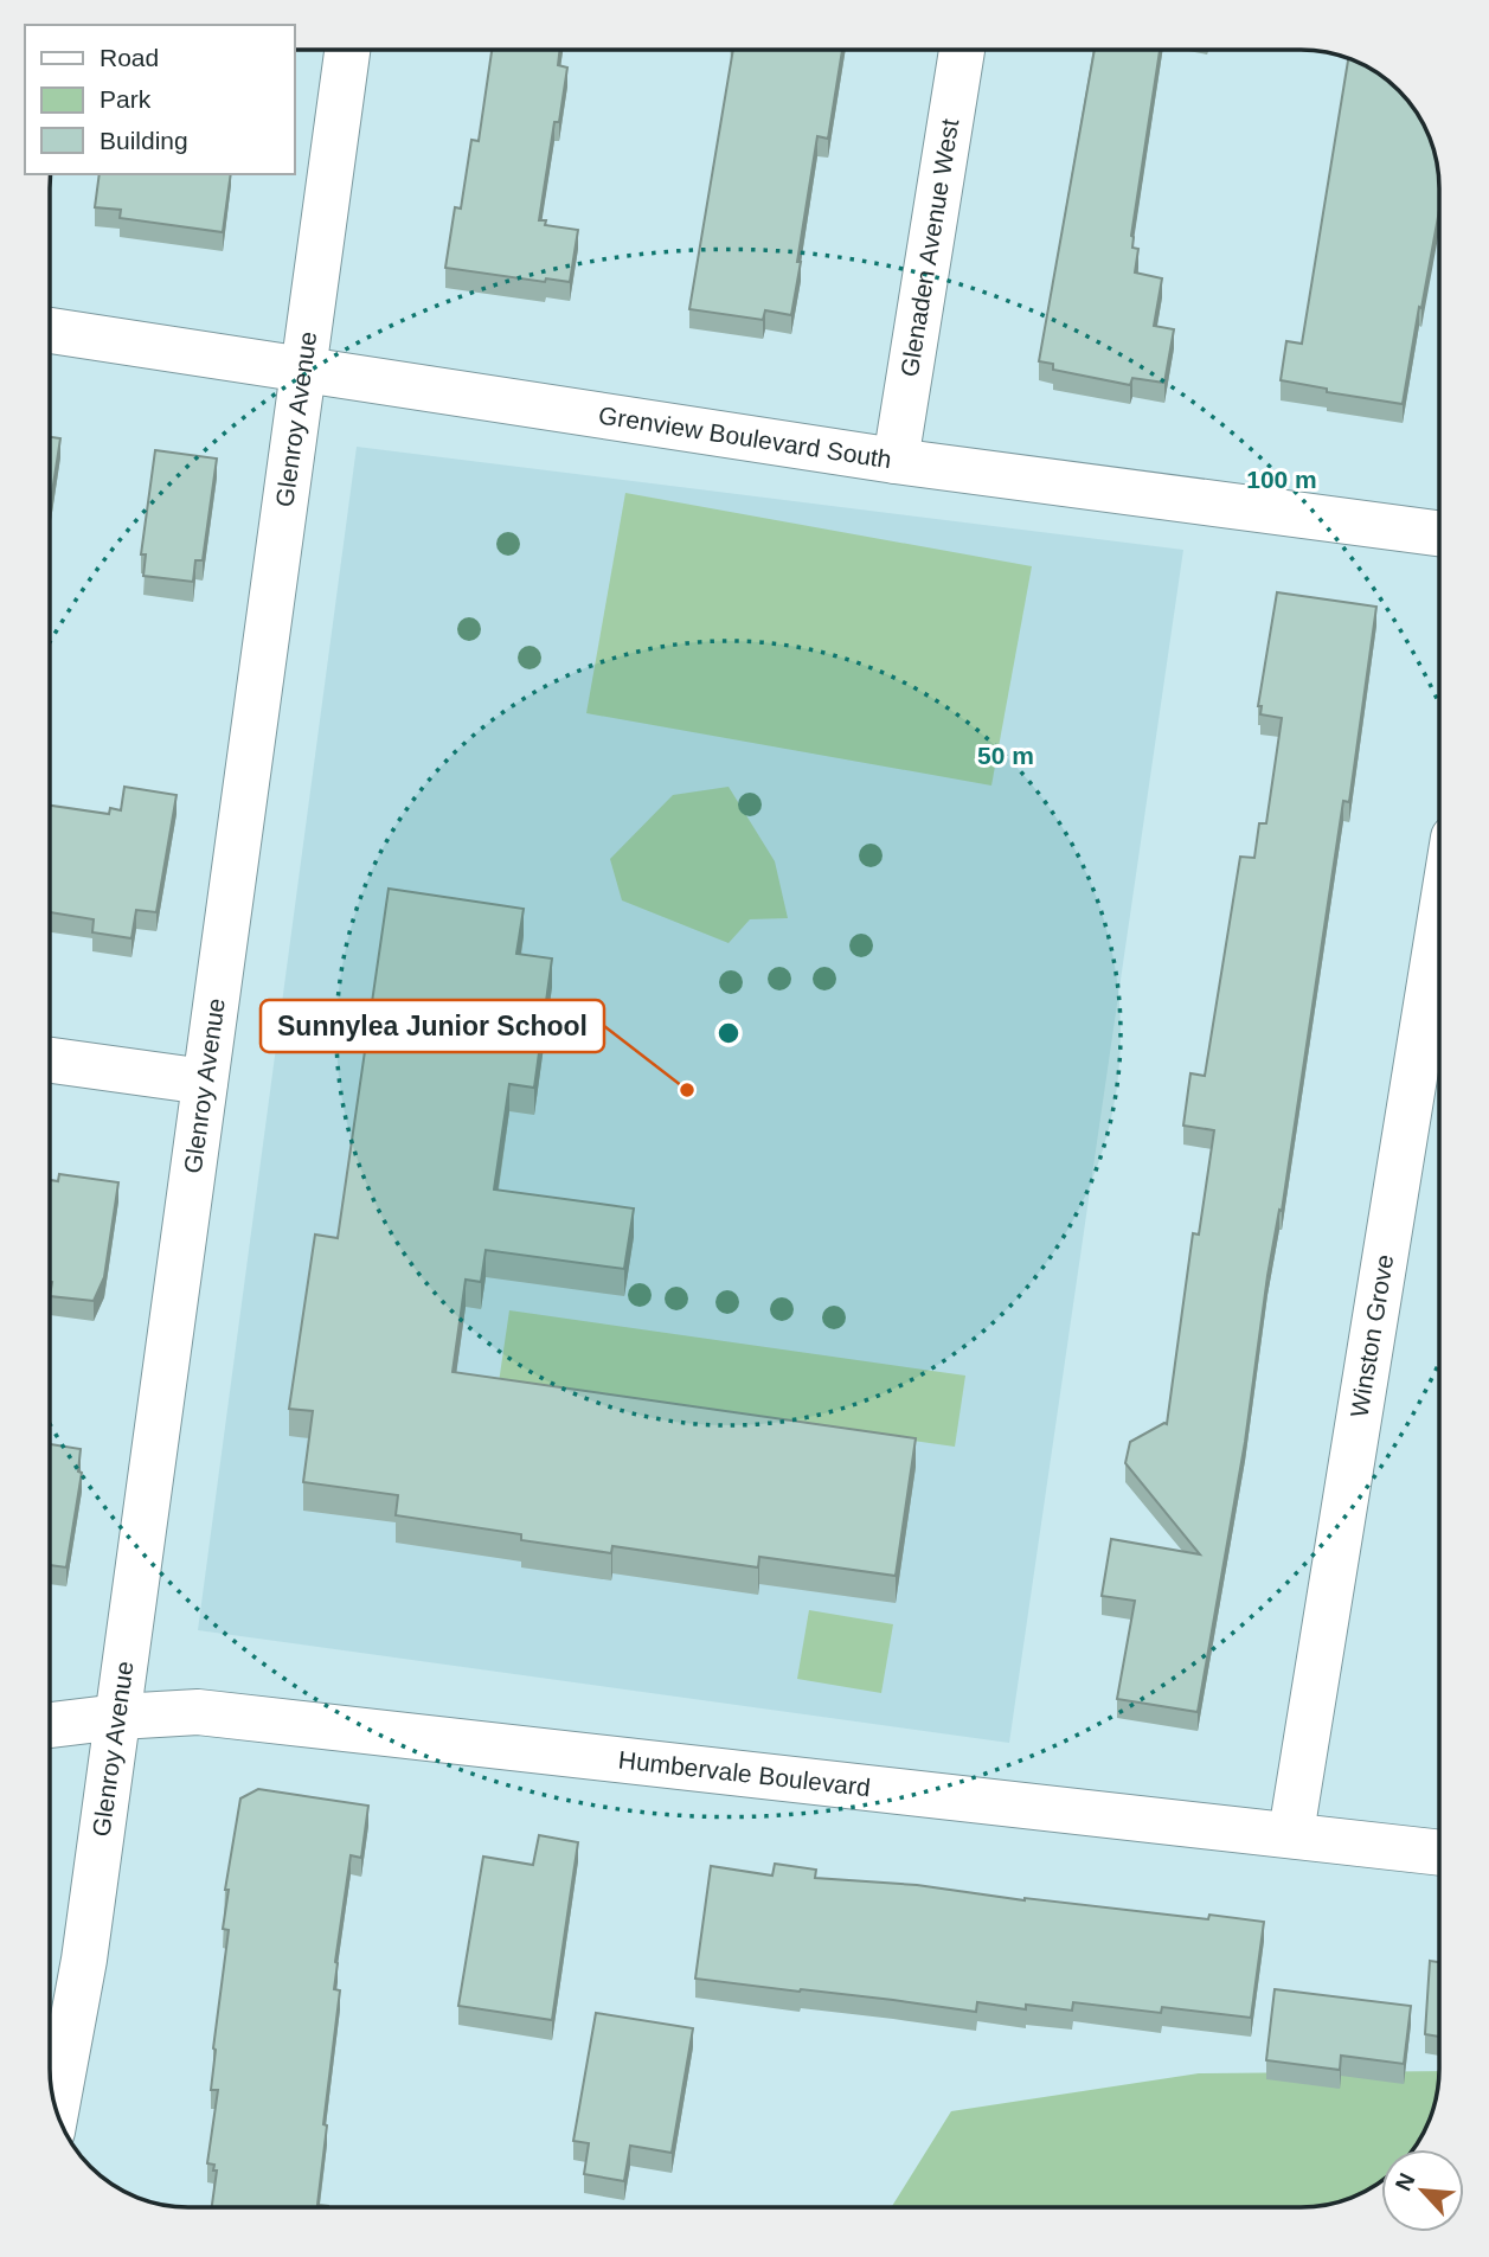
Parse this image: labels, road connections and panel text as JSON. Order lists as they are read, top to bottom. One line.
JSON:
{"streets":{"street":["Glenaden Avenue West","Glenroy Avenue","Grenview Boulevard South","Winston Grove","Humbervale Boulevard"]},"crossings":[["Glenaden Avenue West","Grenview Boulevard South"],["Glenroy Avenue","Grenview Boulevard South"],["Glenroy Avenue","Humbervale Boulevard"],["Winston Grove","Humbervale Boulevard"]],"places":["Sunnylea Junior School"],"legend":["Road","Park","Building"],"north":"top left","rings":["100 m","50 m"]}
